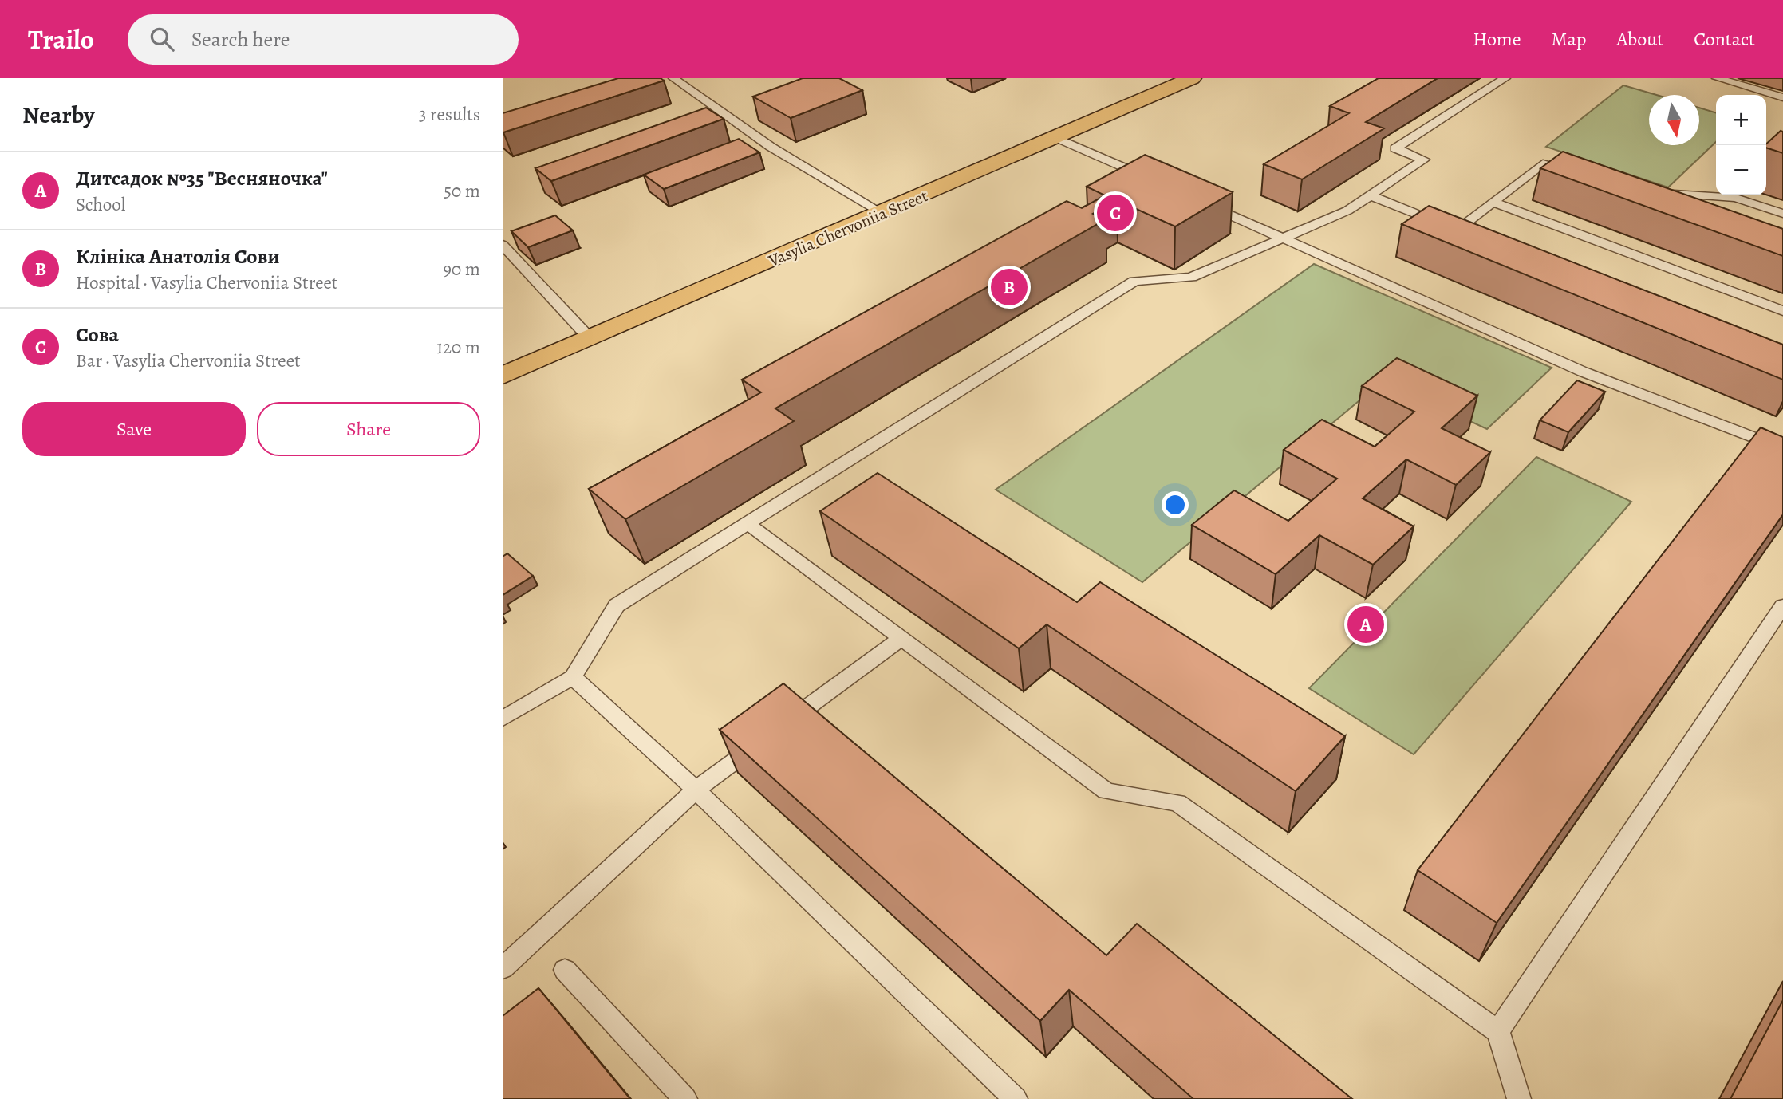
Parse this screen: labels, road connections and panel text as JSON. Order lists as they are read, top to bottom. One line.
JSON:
{"streets":{"main road":["Vasylia Chervoniia Street"]},"north":"bottom","page":{"header":"Trailo","search":"Search here","nav":["Home","Map","About","Contact"],"heading":["Nearby","3 results"],"map_buttons":["+","−"],"list":[{"mark":"A","name":"Дитсадок №35 \"Весняночка\"","note":"School","value":"50 m"},{"mark":"B","name":"Клініка Анатолія Сови","note":"Hospital · Vasylia Chervoniia Street","value":"90 m"},{"mark":"C","name":"Сова","note":"Bar · Vasylia Chervoniia Street","value":"120 m"}],"pins":["C","B","A"],"buttons":["Save","Share"]}}
